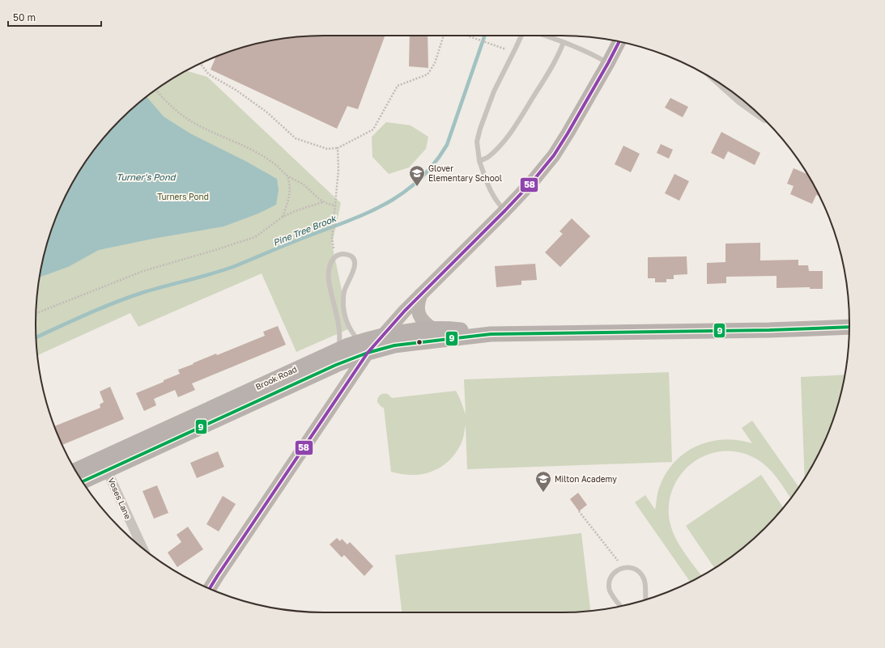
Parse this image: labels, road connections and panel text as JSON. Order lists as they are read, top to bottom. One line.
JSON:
{"streets":{"main road":["Brook Road"],"street":["Voses Lane"]},"crossings":[["Brook Road","Voses Lane"]],"water":["Turner's Pond","Pine Tree Brook"],"parks":["Turners Pond"],"places":{"school or university":["Glover Elementary School","Milton Academy"]},"lines":["transit line 58","transit line 9"],"scale_bar":"50 m"}
